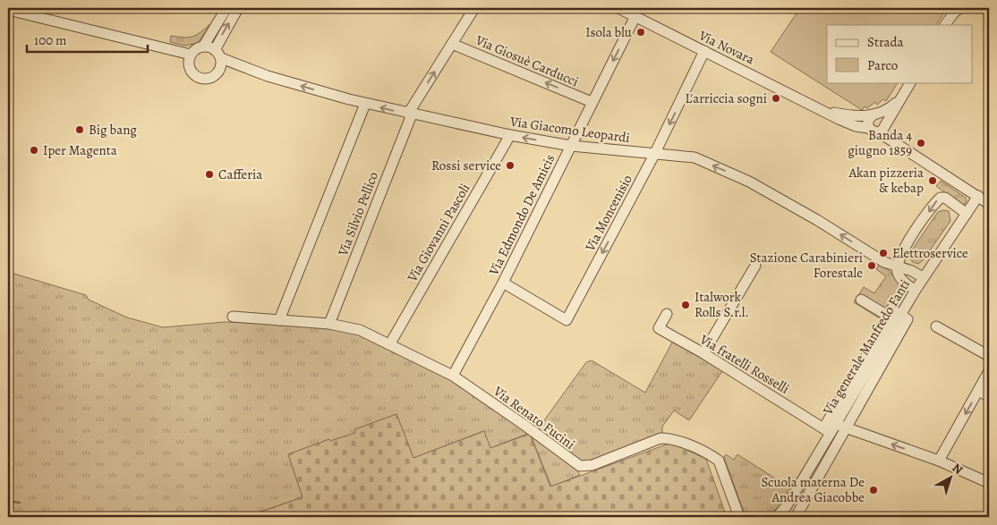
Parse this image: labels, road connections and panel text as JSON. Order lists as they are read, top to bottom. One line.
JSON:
{"streets":{"street":["Via Novara","Via Giosuè Carducci","Via Giacomo Leopardi","Via Moncenisio","Via Silvio Pellico","Via Edmondo De Amicis","Via Giovanni Pascoli","Via generale Manfredo Fanti","Via fratelli Rosselli","Via Renato Fucini"]},"crossings":[["Via Novara","Via Moncenisio"],["Via Novara","Via Edmondo De Amicis"],["Via Giosuè Carducci","Via Silvio Pellico"],["Via Giosuè Carducci","Via Edmondo De Amicis"],["Via Giacomo Leopardi","Via Moncenisio"],["Via Giacomo Leopardi","Via Silvio Pellico"],["Via Giacomo Leopardi","Via Edmondo De Amicis"],["Via Giacomo Leopardi","Via Giovanni Pascoli"],["Via Giacomo Leopardi","Via generale Manfredo Fanti"],["Via Moncenisio","Via Edmondo De Amicis"],["Via Silvio Pellico","Via Renato Fucini"],["Via Edmondo De Amicis","Via Renato Fucini"],["Via Giovanni Pascoli","Via Renato Fucini"],["Via generale Manfredo Fanti","Via fratelli Rosselli"]],"one_way":["Via Giosuè Carducci","Via Giacomo Leopardi","Via Moncenisio"],"places":["Isola blu","L'arriccia sogni","Big bang","Banda 4 giugno 1859","Iper Magenta","Rossi service","Cafferia","Akan pizzeria & kebap","Elettroservice","Stazione Carabinieri Forestale","Italwork Rolls S.r.l.","Scuola materna De Andrea Giacobbe"],"legend":["Strada","Parco"],"scale_bar":"100 m","north":"top right"}
